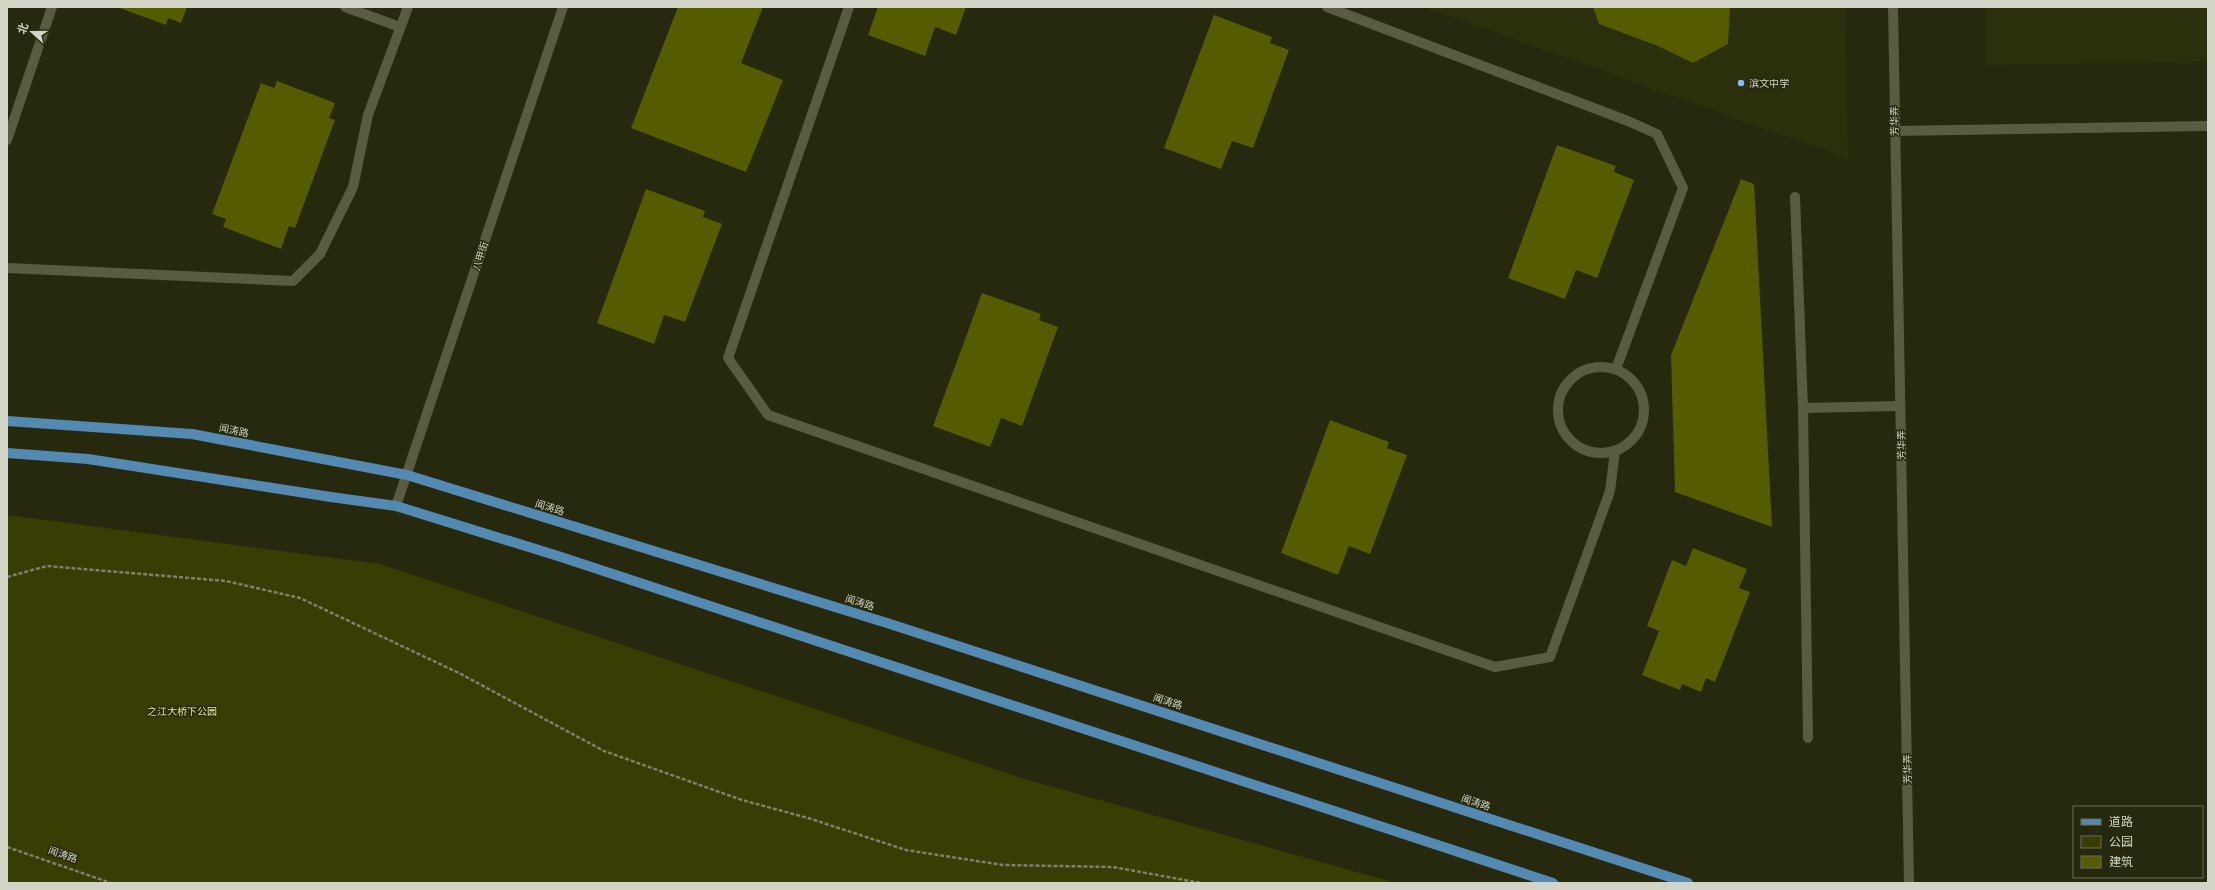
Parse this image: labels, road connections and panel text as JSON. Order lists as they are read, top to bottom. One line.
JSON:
{"streets":{"main road":["闻涛路"],"street":["芳华弄","八甲街"]},"crossings":[["八甲街","闻涛路"]],"parks":["之江大桥下公园"],"places":["滨文中学"],"legend":["道路","公园","建筑"],"north":"left"}
